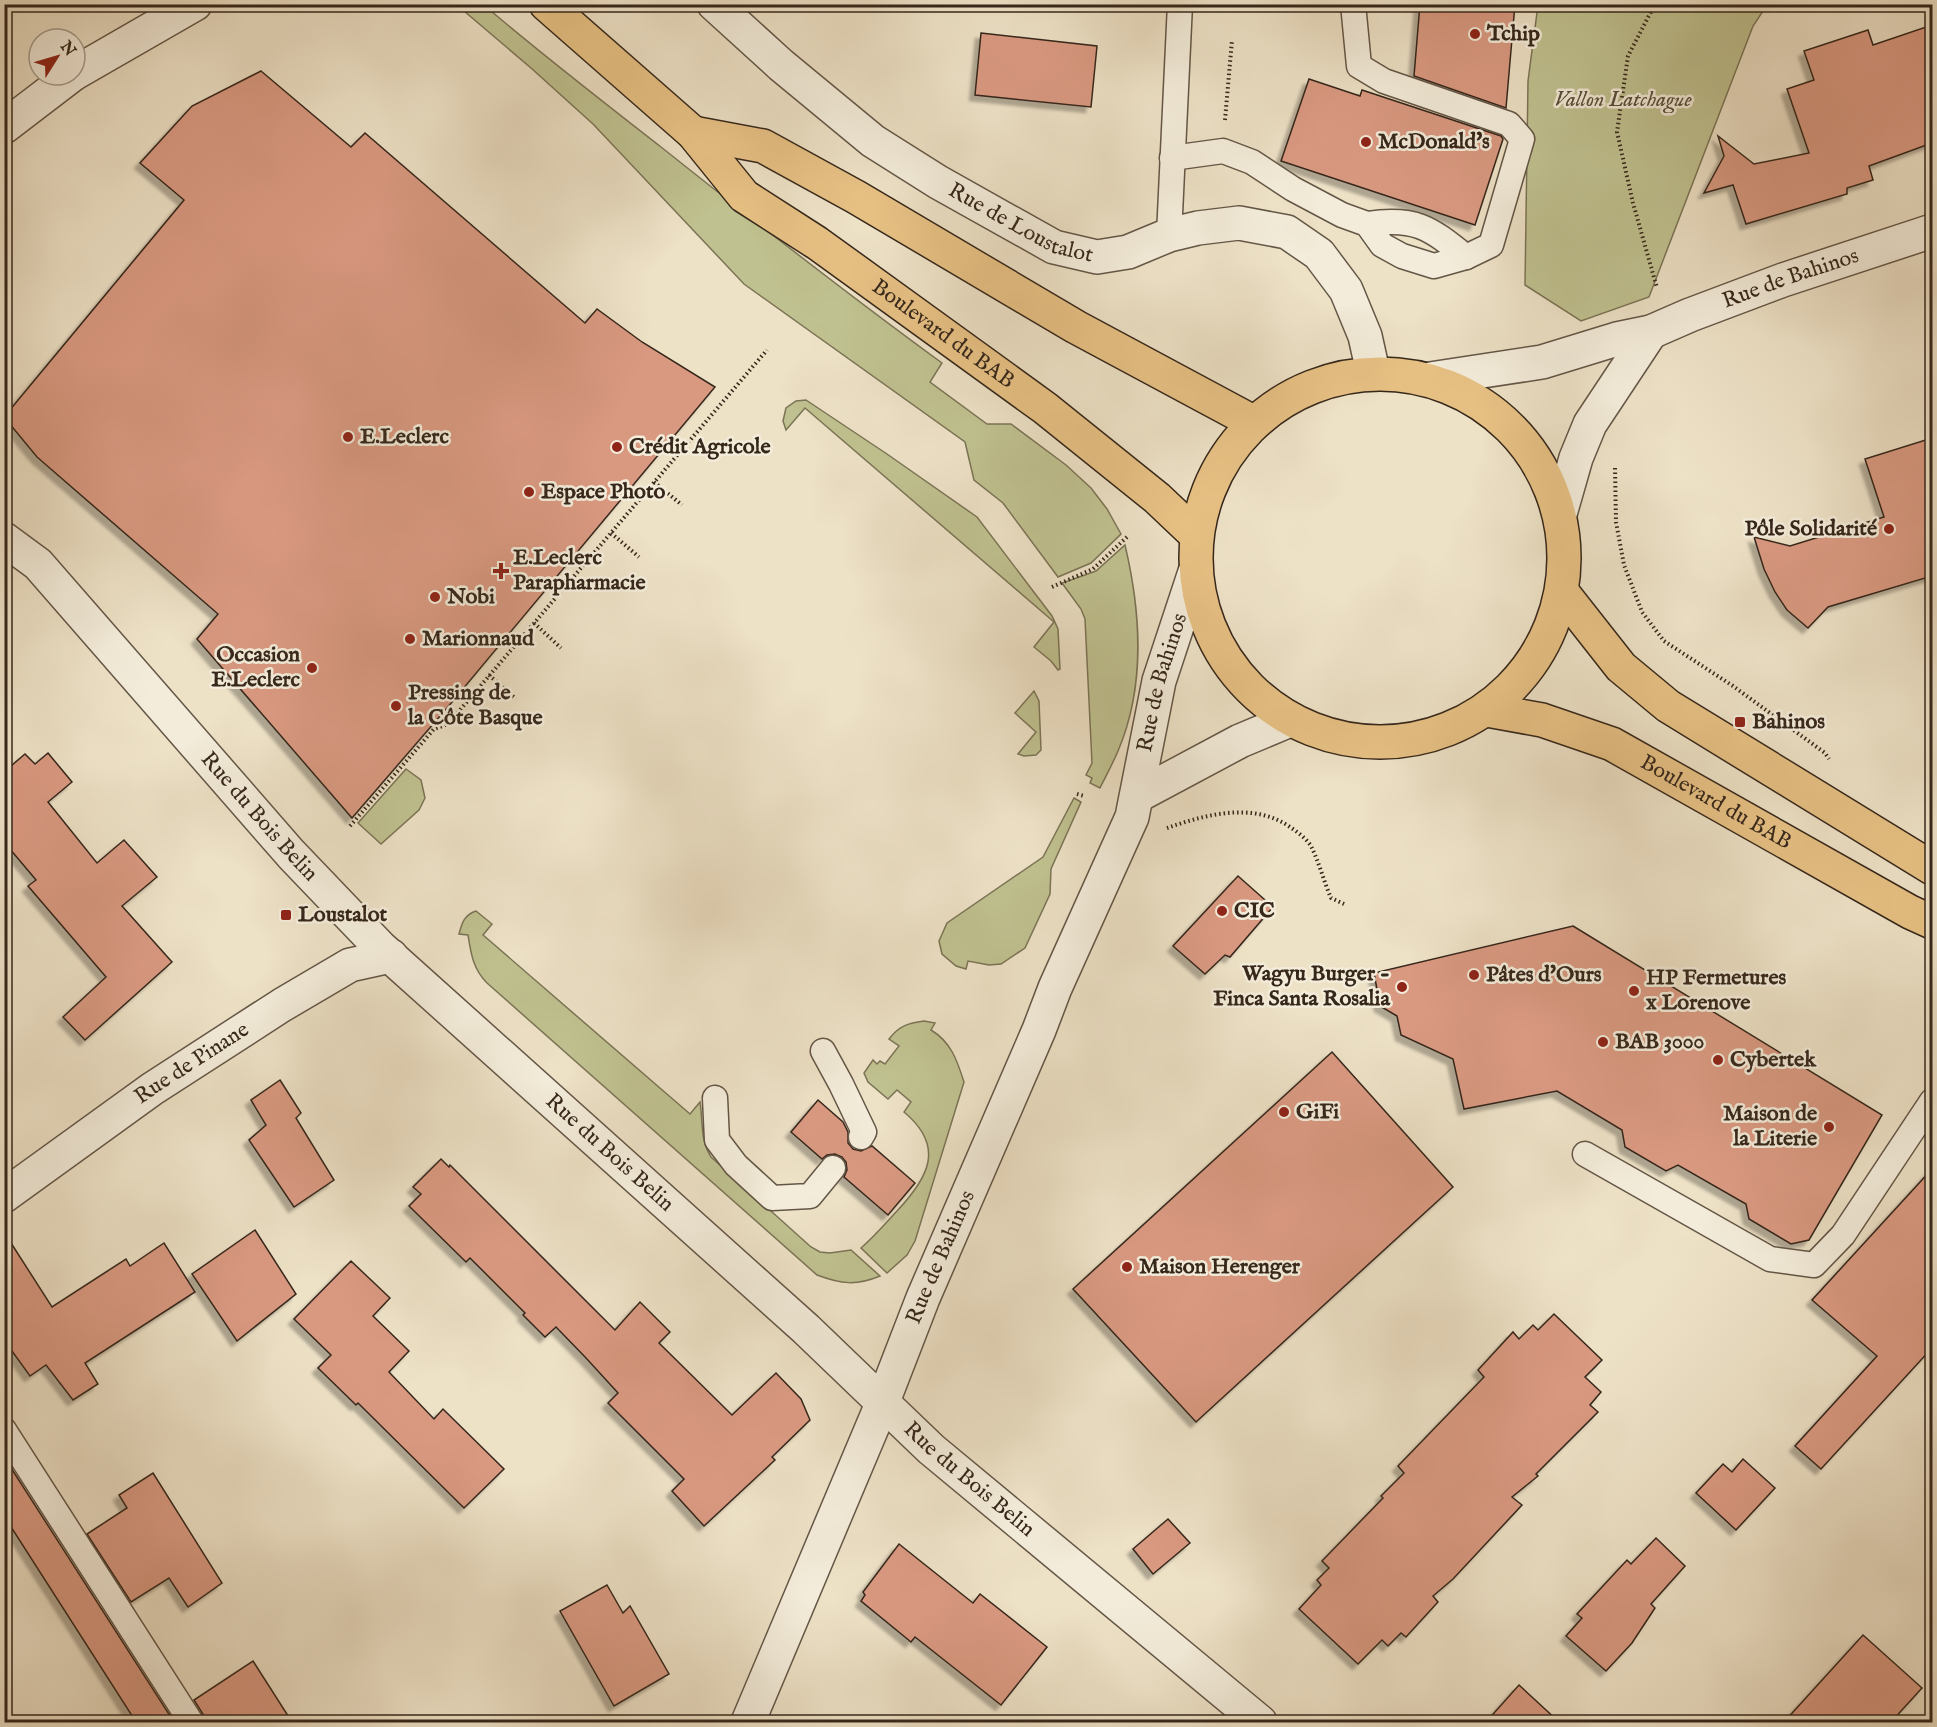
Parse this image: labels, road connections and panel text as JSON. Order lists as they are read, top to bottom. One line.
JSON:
{"streets":{"main road":["Boulevard du BAB"],"street":["Rue de Loustalot","Rue de Bahinos","Rue du Bois Belin","Rue de Pinane"]},"crossings":[["Rue de Bahinos","Rue du Bois Belin"],["Rue du Bois Belin","Rue de Pinane"]],"parks":["Vallon Latchague"],"places":{"other":["Tchip","McDonald's","E.Leclerc","Crédit Agricole","Espace Photo","Pôle Solidarité","Nobi","Marionnaud","Occasion E.Leclerc","Pressing de la Côte Basque","CIC","Pâtes d'Ours","Wagyu Burger - Finca Santa Rosalia","HP Fermetures x Lorenove","BAB 3000","Cybertek","GiFi","Maison de la Literie","Maison Herenger"],"health":["E.Leclerc Parapharmacie"],"transit":["Bahinos","Loustalot"]},"north":"top right"}
